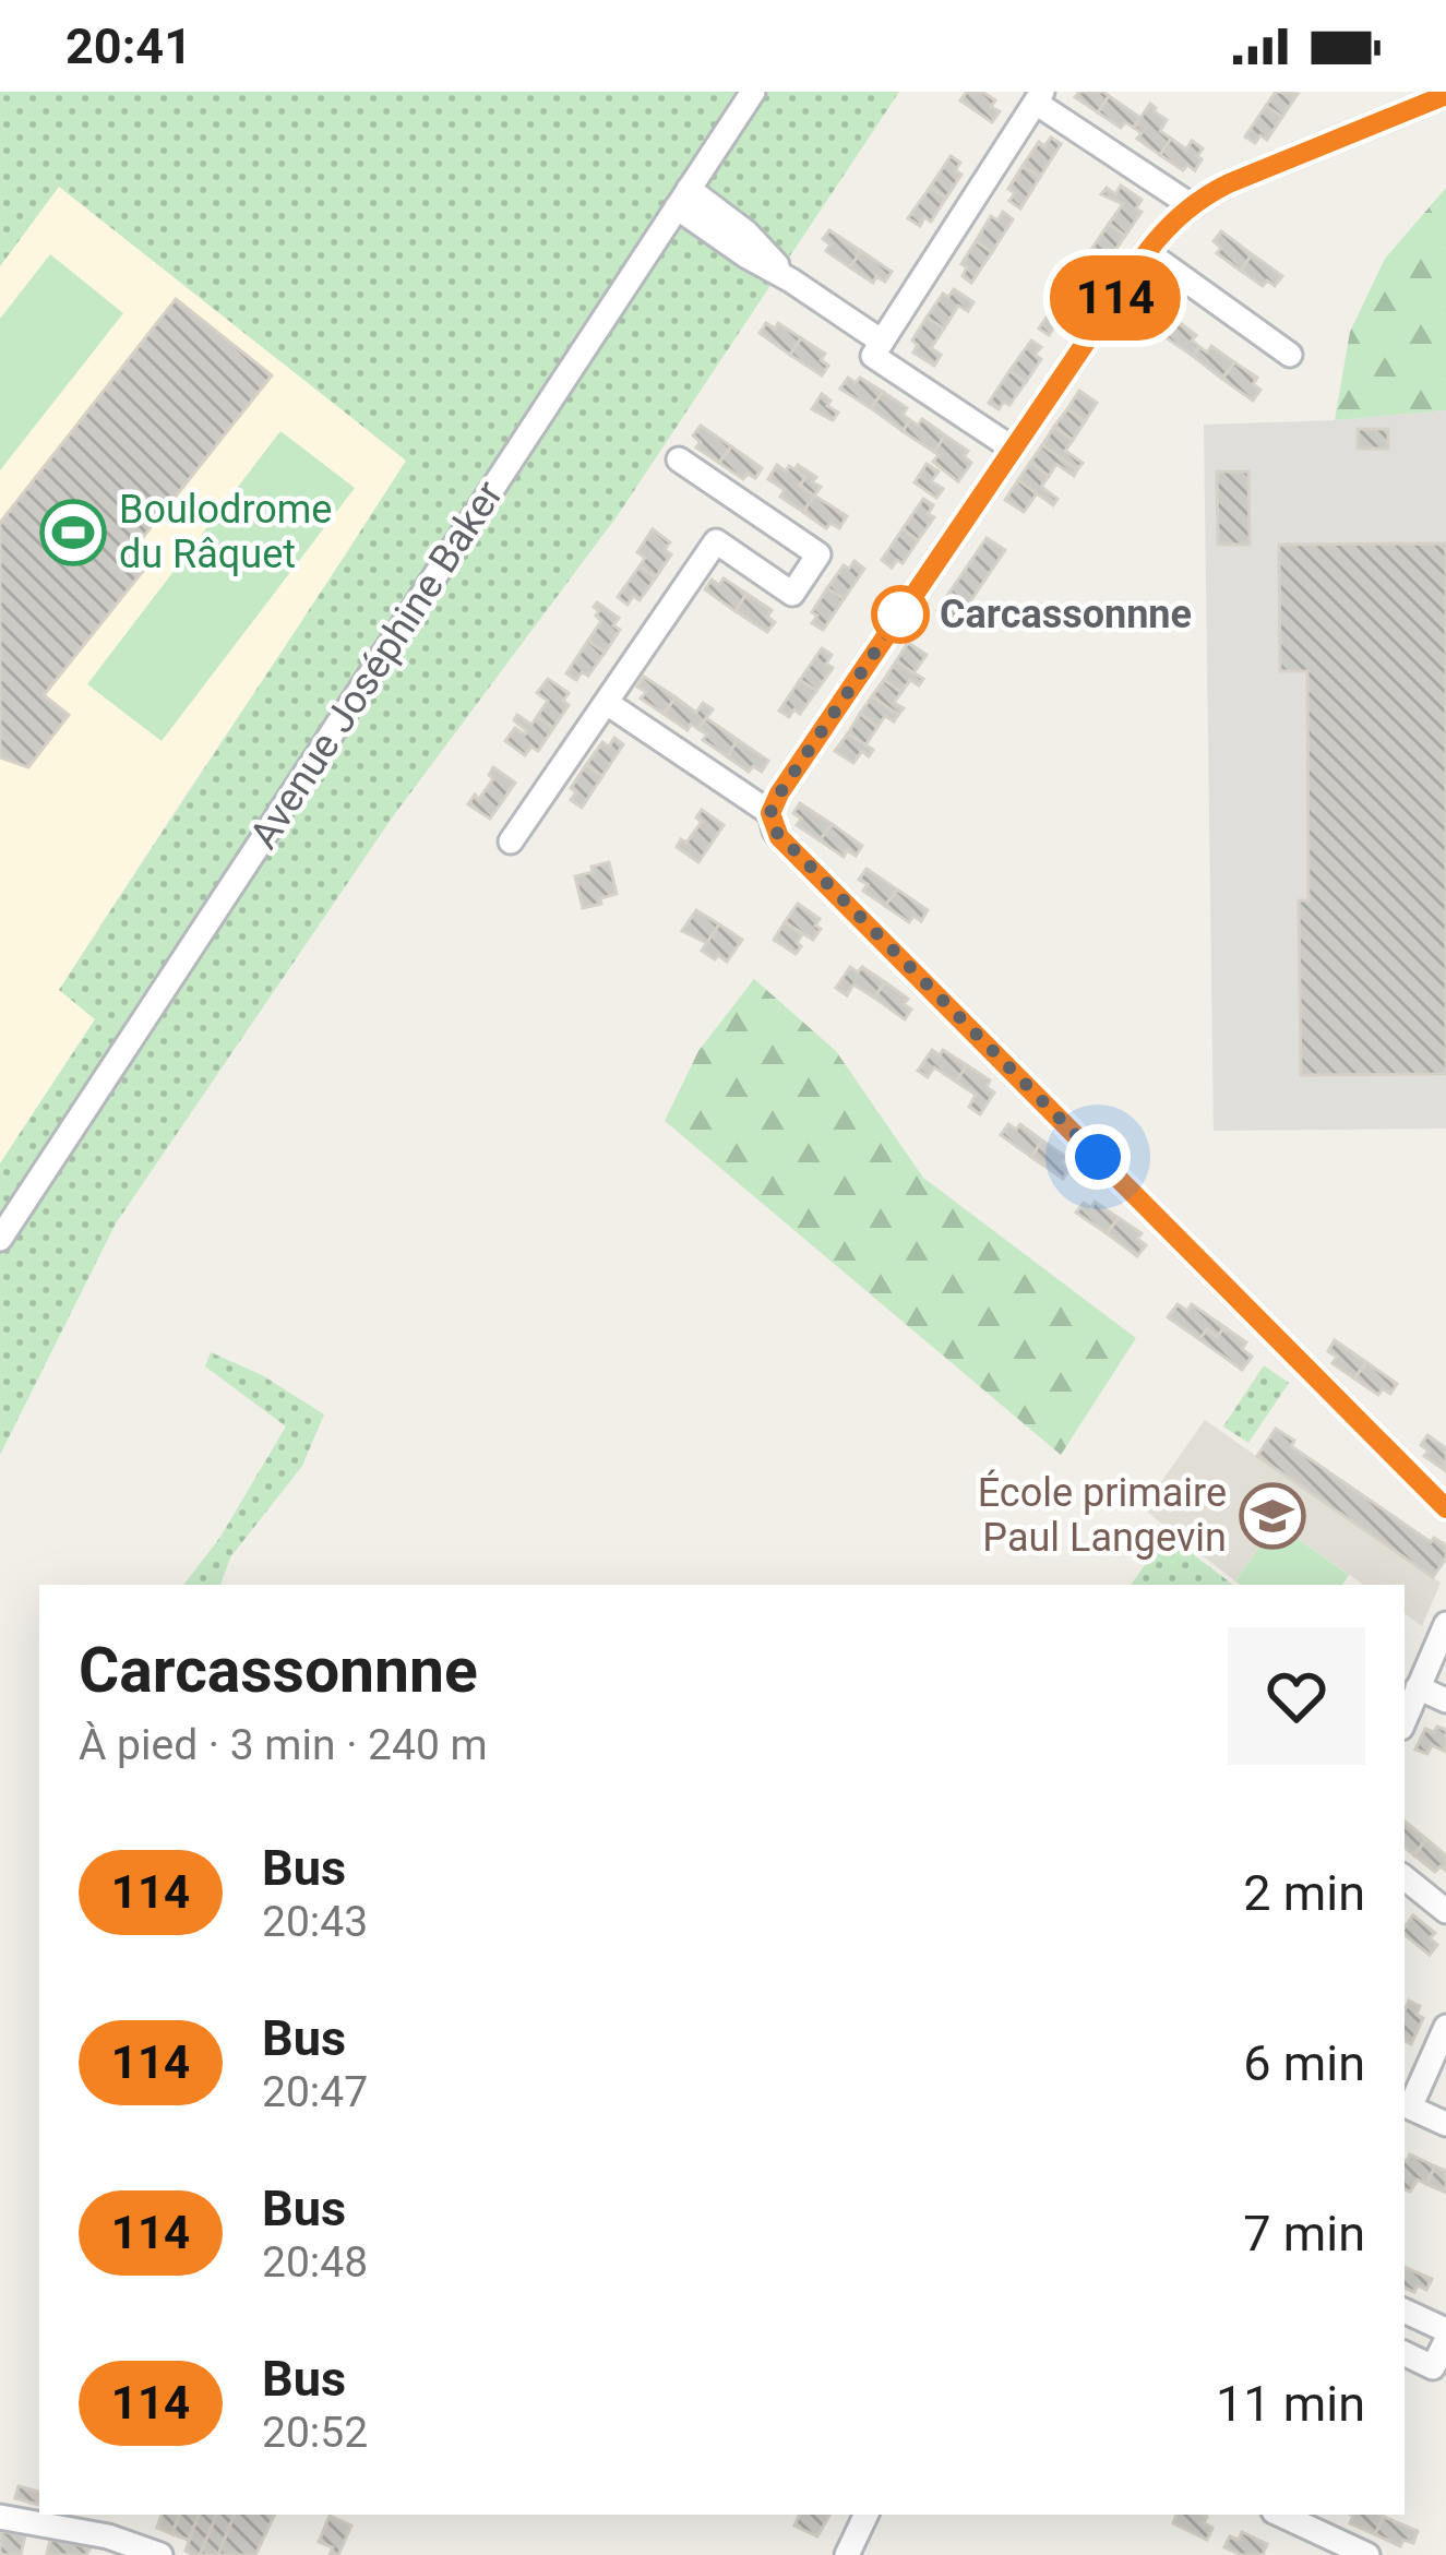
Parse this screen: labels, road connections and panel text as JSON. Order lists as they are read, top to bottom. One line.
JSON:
{"streets":{"street":["Avenue Joséphine Baker"]},"places":{"sports":["Boulodrome du Râquet"],"other":["Carcassonnne"],"school or university":["École primaire Paul Langevin"]},"lines":["bus line 114"],"page":{"status":"20:41","on_map":"114","heading":["Carcassonnne","À pied · 3 min · 240 m"],"list":[{"mark":"114","name":"Bus","note":"20:43","value":"2 min"},{"mark":"114","name":"Bus","note":"20:47","value":"6 min"},{"mark":"114","name":"Bus","note":"20:48","value":"7 min"},{"mark":"114","name":"Bus","note":"20:52","value":"11 min"}]}}
